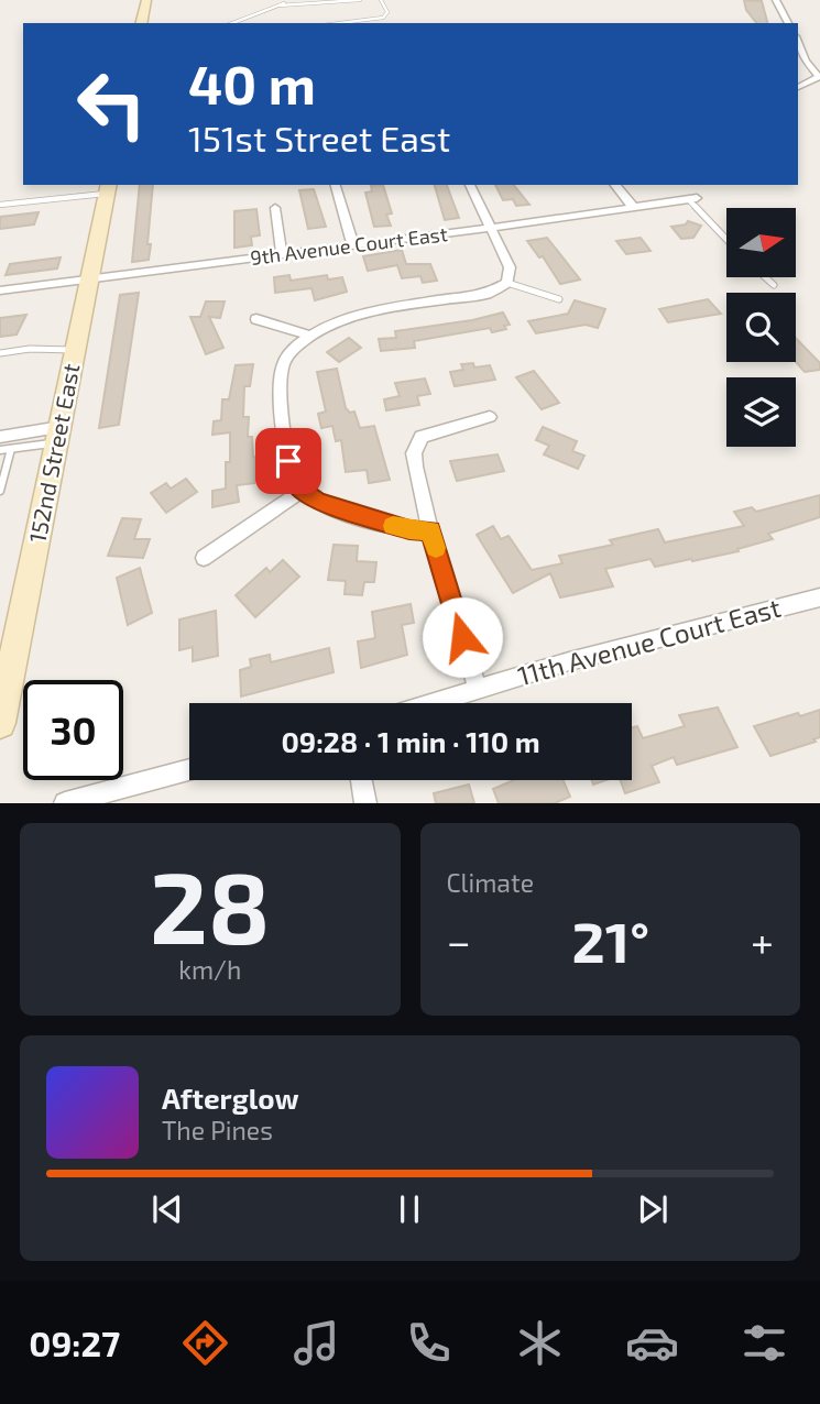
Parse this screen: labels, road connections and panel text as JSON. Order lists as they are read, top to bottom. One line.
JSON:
{"streets":{"main road":["152nd Street East"],"street":["9th Avenue Court East","11th Avenue Court East"]},"crossings":[["9th Avenue Court East","152nd Street East"]],"north":"right","page":{"turn":["40 m","151st Street East"],"limit":"30","trip":"09:28 · 1 min · 110 m","tile":[["28","km/h"],"Climate"],"heat":["−","21°","+"],"song":["Afterglow","The Pines"],"tabs":"09:27"}}
